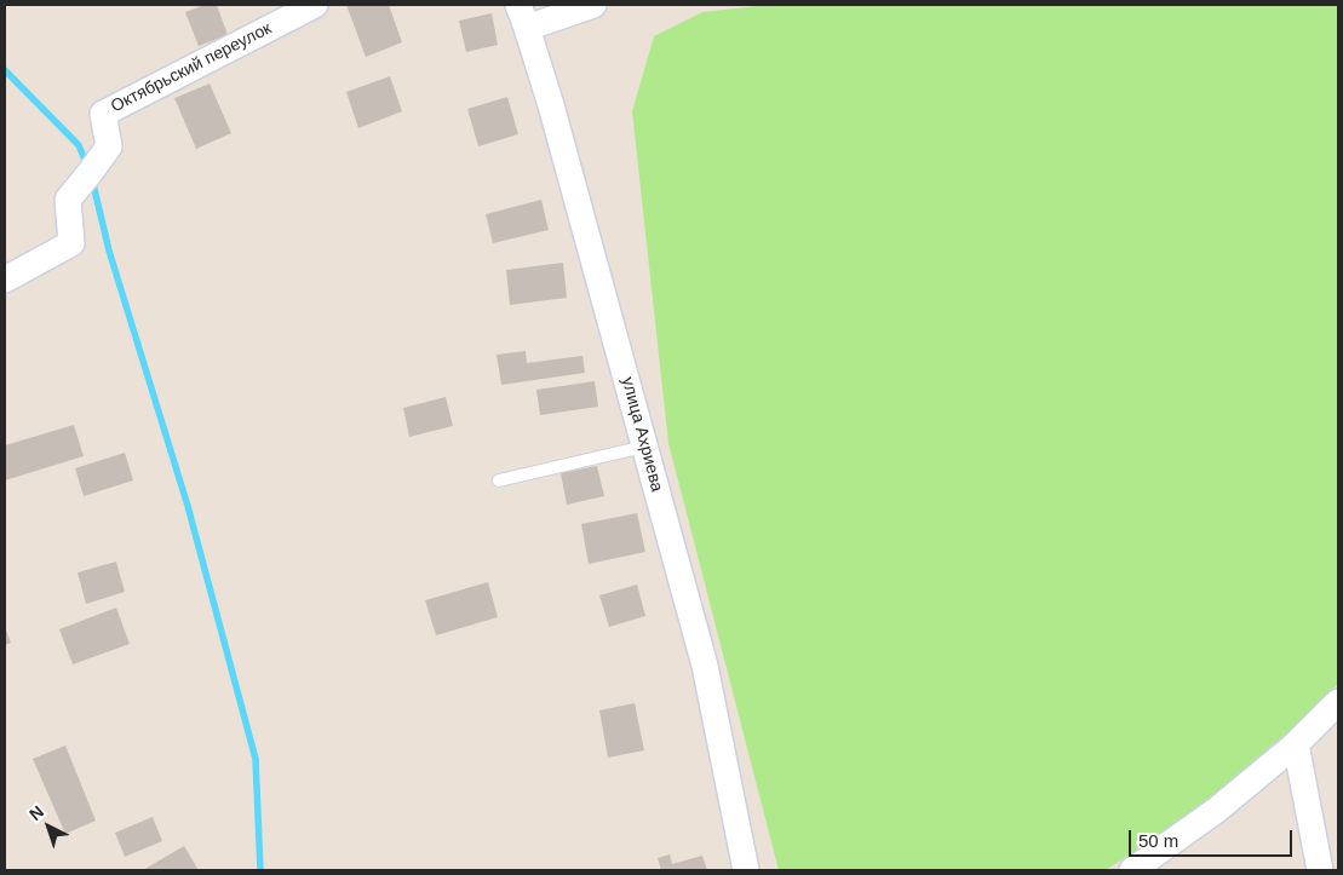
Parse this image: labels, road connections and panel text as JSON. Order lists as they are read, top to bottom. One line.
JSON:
{"streets":{"street":["Октябрьский переулок","улица Ахриева"]},"scale_bar":"50 m","north":"top left"}
